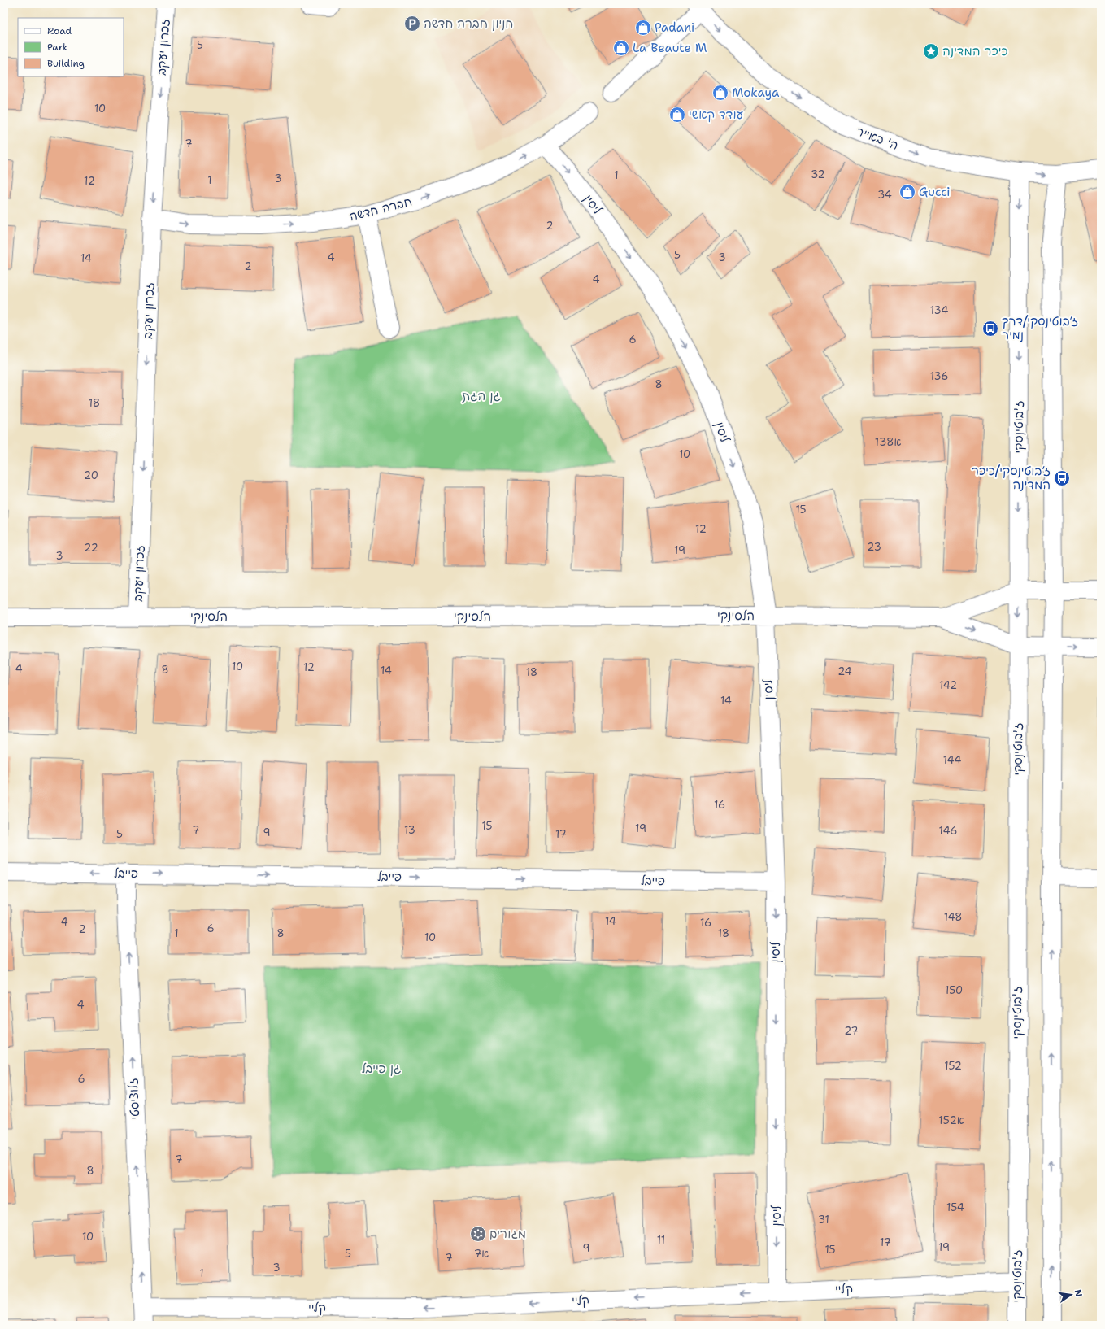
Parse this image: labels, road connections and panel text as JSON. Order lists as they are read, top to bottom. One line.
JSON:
{"streets":{"street":["זכרון יעקב","ה' באייר","ליסין","חברה חדשה","ז'בוטינסקי","הלסינקי","פייבל","זלוציסטי","קליי"]},"crossings":[["זכרון יעקב","חברה חדשה"],["זכרון יעקב","הלסינקי"],["ה' באייר","ז'בוטינסקי"],["ליסין","חברה חדשה"],["ליסין","הלסינקי"],["ליסין","פייבל"],["ליסין","קליי"],["ז'בוטינסקי","הלסינקי"],["ז'בוטינסקי","קליי"],["פייבל","זלוציסטי"],["זלוציסטי","קליי"]],"one_way":["זכרון יעקב","ה' באייר","ליסין","חברה חדשה","זלוציסטי","קליי"],"parks":["גן הגת","גן פייבל"],"places":{"parking":["חניון חברה חדשה"],"shop":["Padani","La Beaute M","Mokaya","עודד קאשי","Gucci"],"place":["כיכר המדינה"],"bus stop":["ז׳בוטינסקי/דרך נמיר","ז׳בוטינסקי/כיכר המדינה"],"synagogue":["מגורים"]},"house_numbers":["5","10","7","32","1","3","1","12","34","2","5","4","3","14","2","4","134","6","136","8","18","138א","10","20","15","12","23","22","19","3","10","12","4","8","14","24","18","142","14","144","16","15","19","7","13","146","9","5","17","148","14","4","16","6","2","1","8","18","10","150","4","27","152","6","152א","7","8","154","31","10","11","17","19","9","15","5","7א","7","3","1"],"legend":["Road","Park","Building"],"north":"right"}
